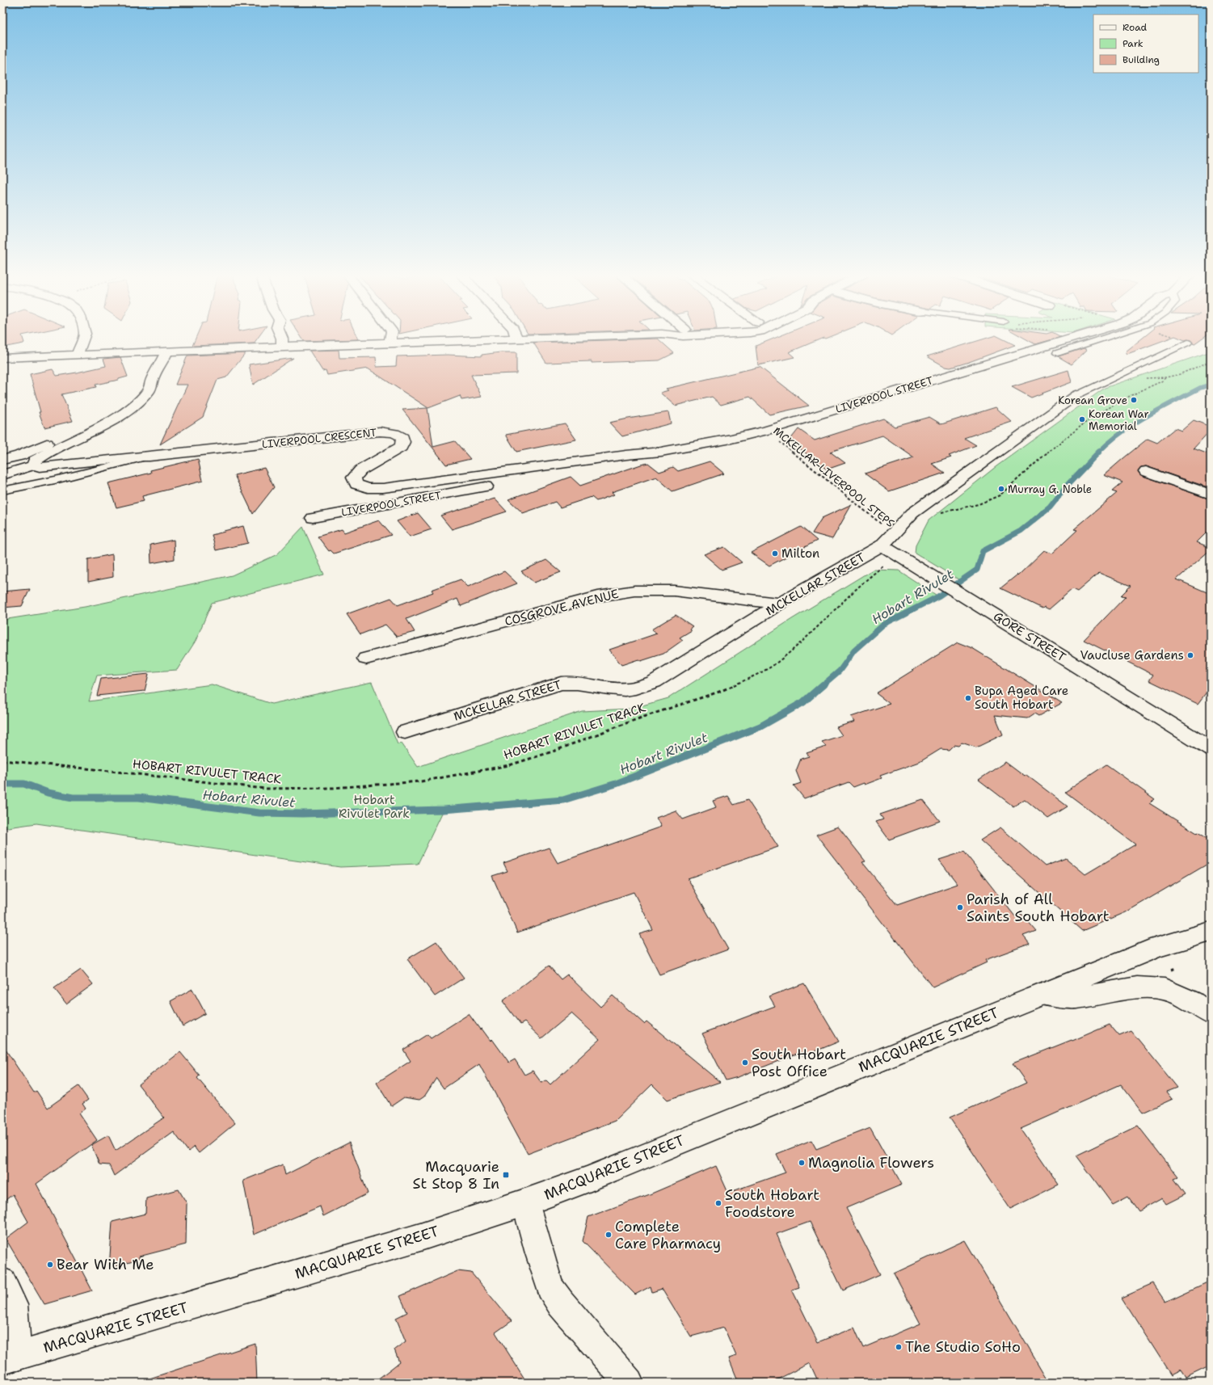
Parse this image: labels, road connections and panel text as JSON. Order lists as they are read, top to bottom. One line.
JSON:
{"streets":{"main road":["LIVERPOOL STREET","LIVERPOOL CRESCENT","MCKELLAR STREET","COSGROVE AVENUE","GORE STREET","MACQUARIE STREET"],"path":["MCKELLAR-LIVERPOOL STEPS","HOBART RIVULET TRACK"]},"crossings":[["LIVERPOOL STREET","LIVERPOOL CRESCENT"],["LIVERPOOL STREET","MCKELLAR-LIVERPOOL STEPS"],["MCKELLAR-LIVERPOOL STEPS","MCKELLAR STREET"],["MCKELLAR STREET","COSGROVE AVENUE"],["MCKELLAR STREET","GORE STREET"]],"water":["Hobart Rivulet"],"parks":["Hobart Rivulet Park"],"places":{"other":["Korean Grove","Korean War Memorial","Murray G. Noble","Milton","Vaucluse Gardens","Bupa Aged Care South Hobart","Parish of All Saints South Hobart","South Hobart Post Office","Magnolia Flowers","South Hobart Foodstore","Complete Care Pharmacy","Bear With Me","The Studio SoHo"],"transit":["Macquarie St Stop 8 In"]},"legend":["Road","Park","Building"]}
